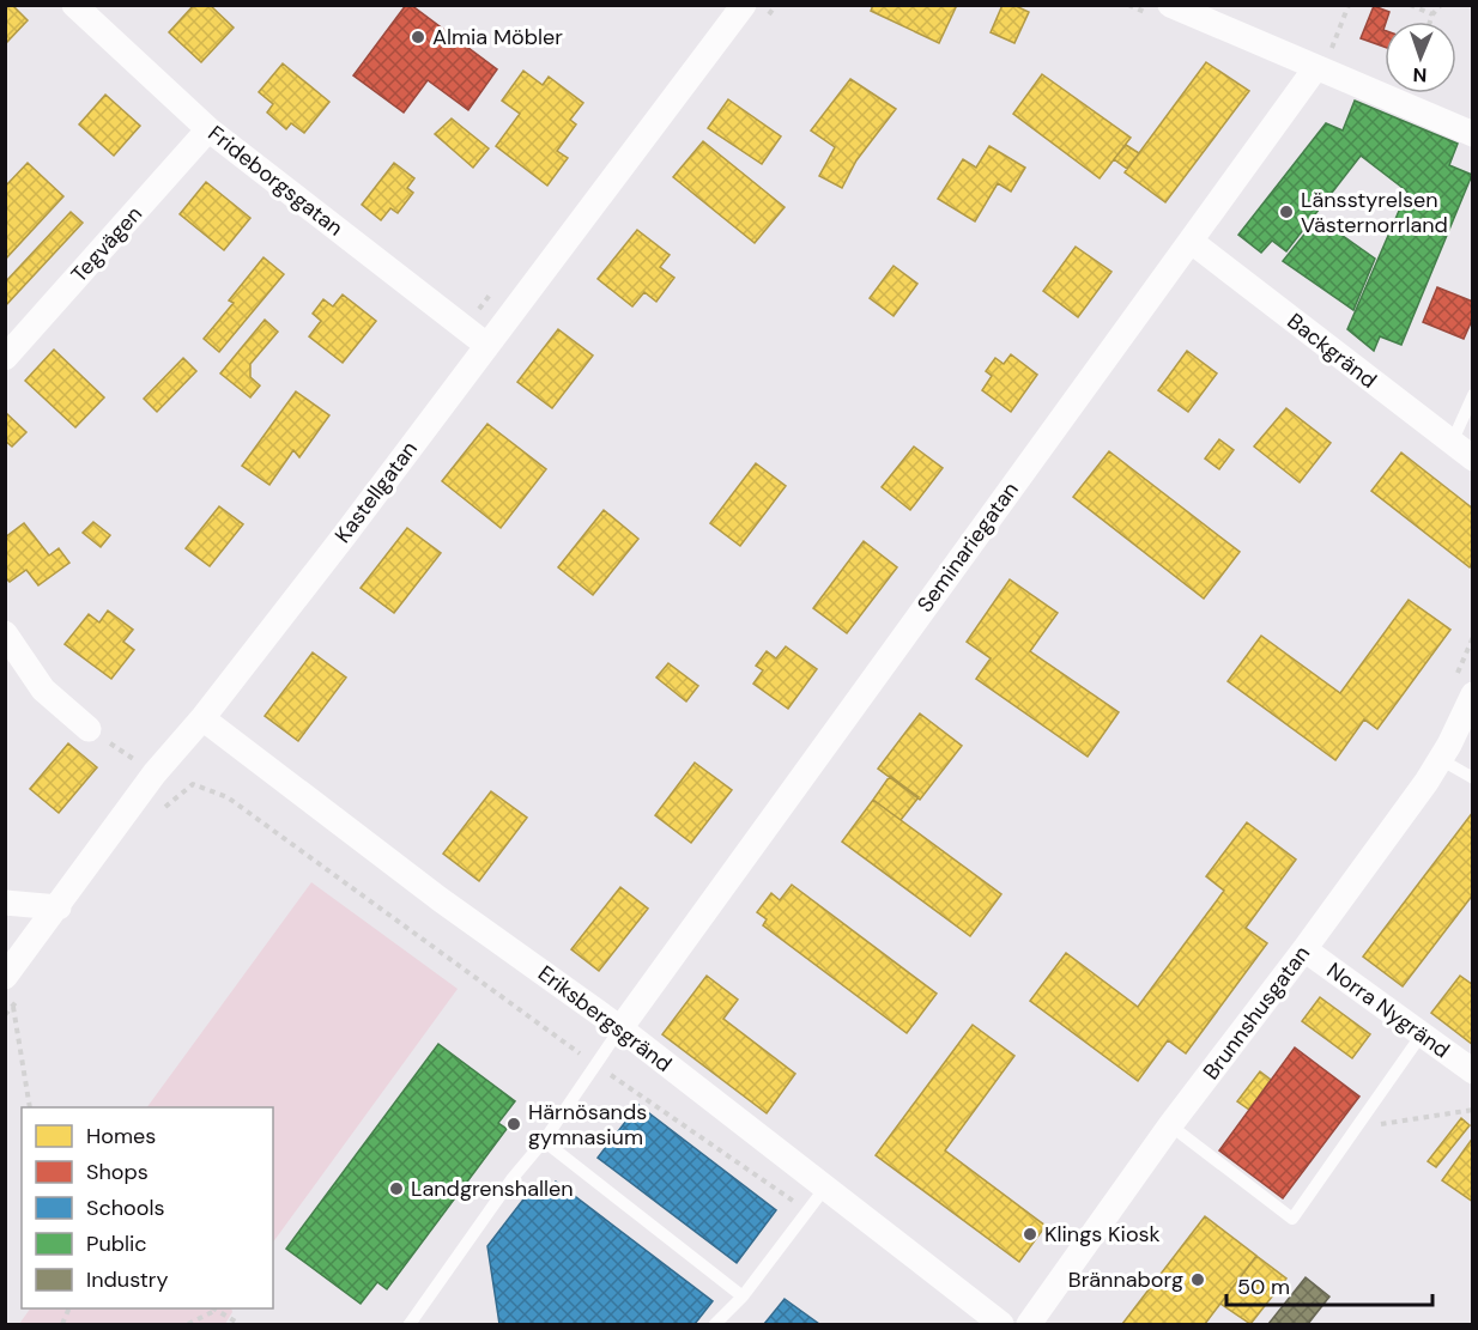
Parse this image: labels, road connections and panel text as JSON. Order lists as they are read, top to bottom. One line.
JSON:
{"streets":{"street":["Frideborgsgatan","Tegvägen","Backgränd","Kastellgatan","Seminariegatan","Norra Nygränd","Brunnshusgatan","Eriksbergsgränd"]},"crossings":[["Frideborgsgatan","Tegvägen"],["Frideborgsgatan","Kastellgatan"],["Backgränd","Seminariegatan"],["Kastellgatan","Eriksbergsgränd"],["Seminariegatan","Eriksbergsgränd"],["Norra Nygränd","Brunnshusgatan"]],"places":["Almia Möbler","Länsstyrelsen Västernorrland","Härnösands gymnasium","Landgrenshallen","Klings Kiosk","Brännaborg"],"legend":["Homes","Shops","Schools","Public","Industry"],"scale_bar":"50 m","north":"bottom"}
